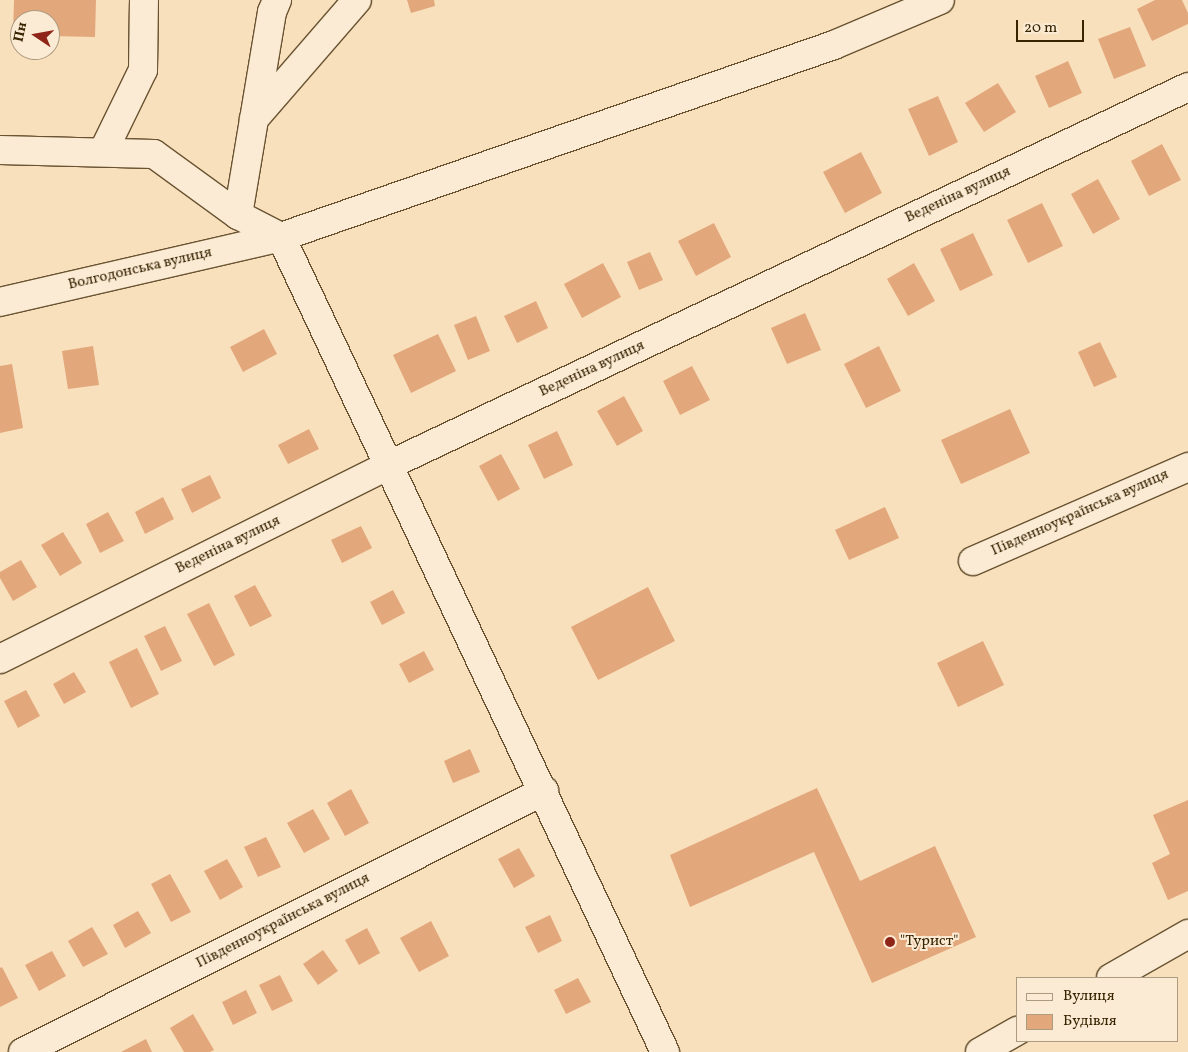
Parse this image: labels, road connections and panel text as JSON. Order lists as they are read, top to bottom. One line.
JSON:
{"streets":{"street":["Веденіна вулиця","Волгодонська вулиця","Південноукраїнська вулиця"]},"places":["\"Турист\""],"legend":["Вулиця","Будівля"],"scale_bar":"20 m","north":"left"}
